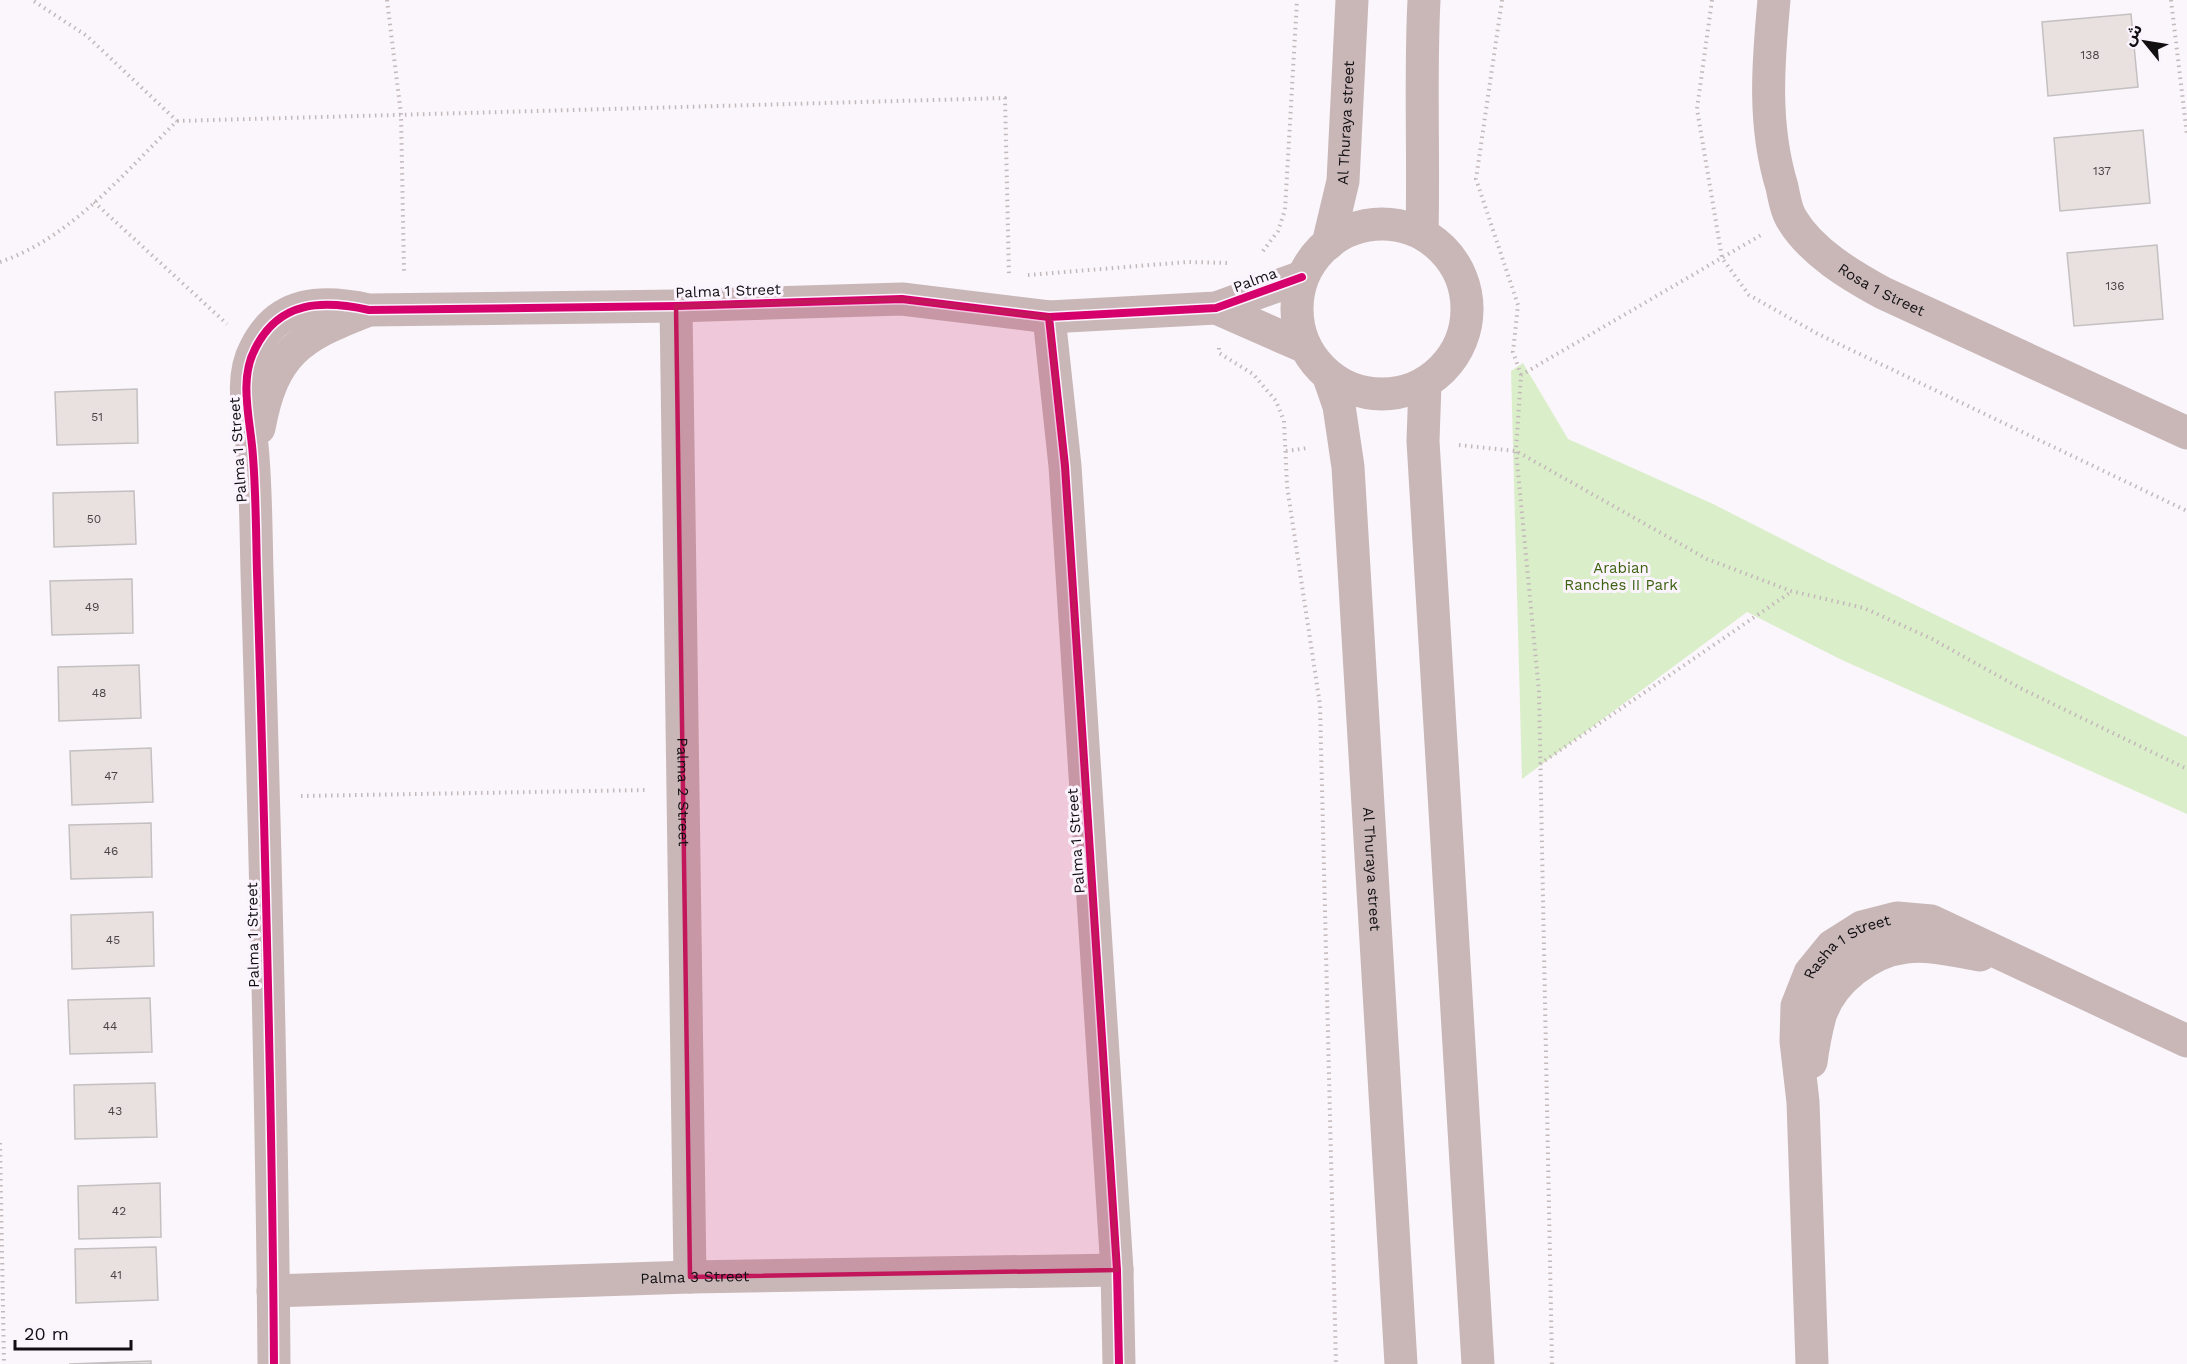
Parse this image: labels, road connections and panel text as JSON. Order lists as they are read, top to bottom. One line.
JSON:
{"streets":{"street":["Al Thuraya street","Palma","Rosa 1 Street","Palma 1 Street","Palma 2 Street","Rasha 1 Street","Palma 3 Street"]},"crossings":[["Al Thuraya street","Palma"],["Palma","Palma 1 Street"],["Palma 1 Street","Palma 2 Street"],["Palma 1 Street","Palma 3 Street"],["Palma 2 Street","Palma 3 Street"]],"parks":["Arabian Ranches II Park"],"house_numbers":["138","137","136","51","50","49","48","47","46","45","44","43","42","41"],"scale_bar":"20 m","north":"top left"}
